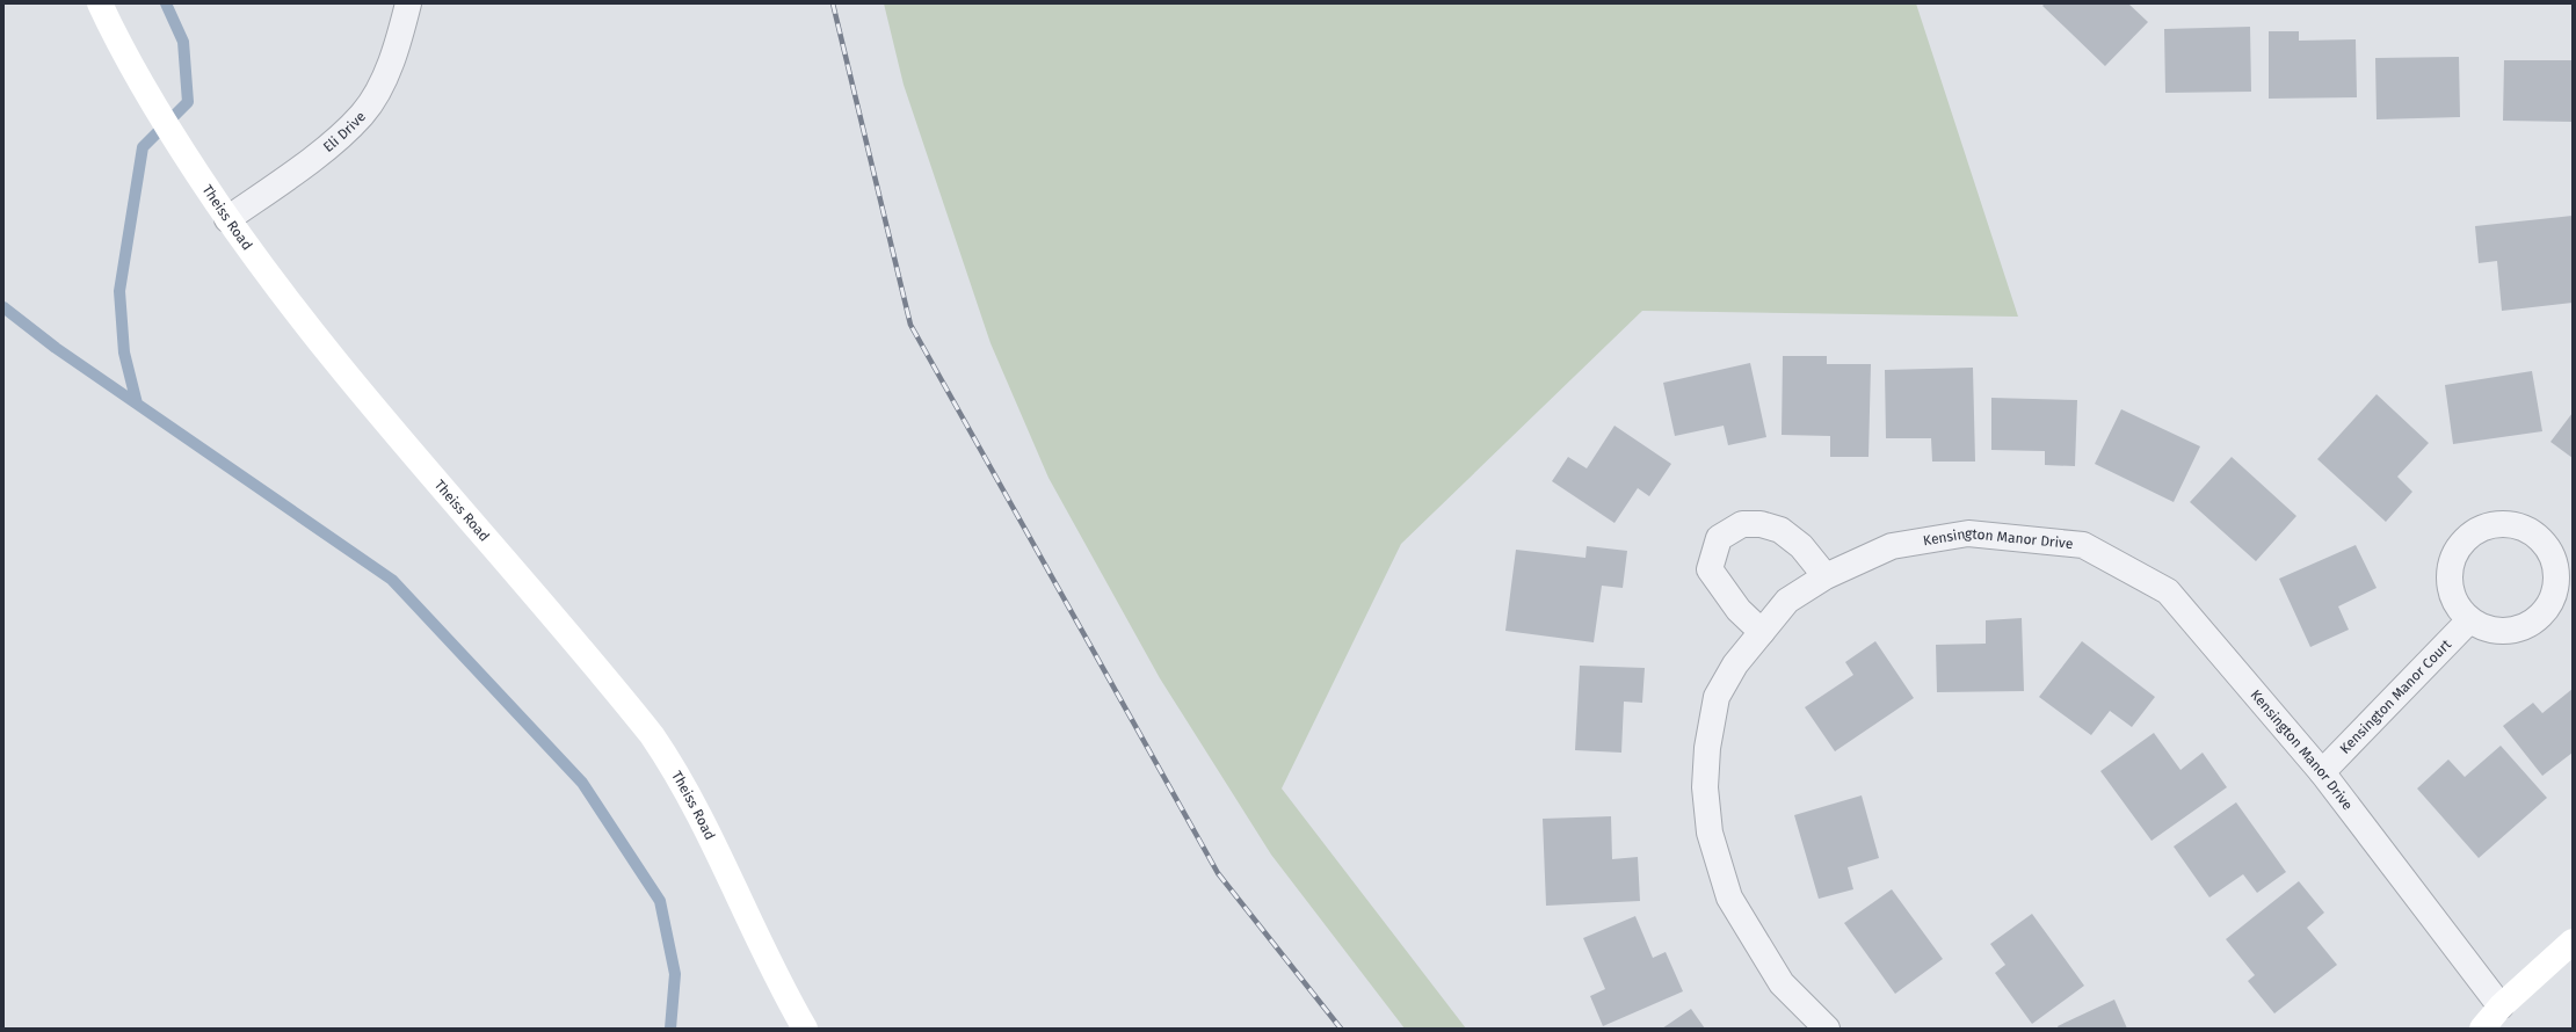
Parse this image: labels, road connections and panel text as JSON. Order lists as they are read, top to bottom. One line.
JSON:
{"streets":{"street":["Eli Drive","Theiss Road","Kensington Manor Drive","Kensington Manor Court"]},"crossings":[["Eli Drive","Theiss Road"],["Kensington Manor Drive","Kensington Manor Court"]]}
